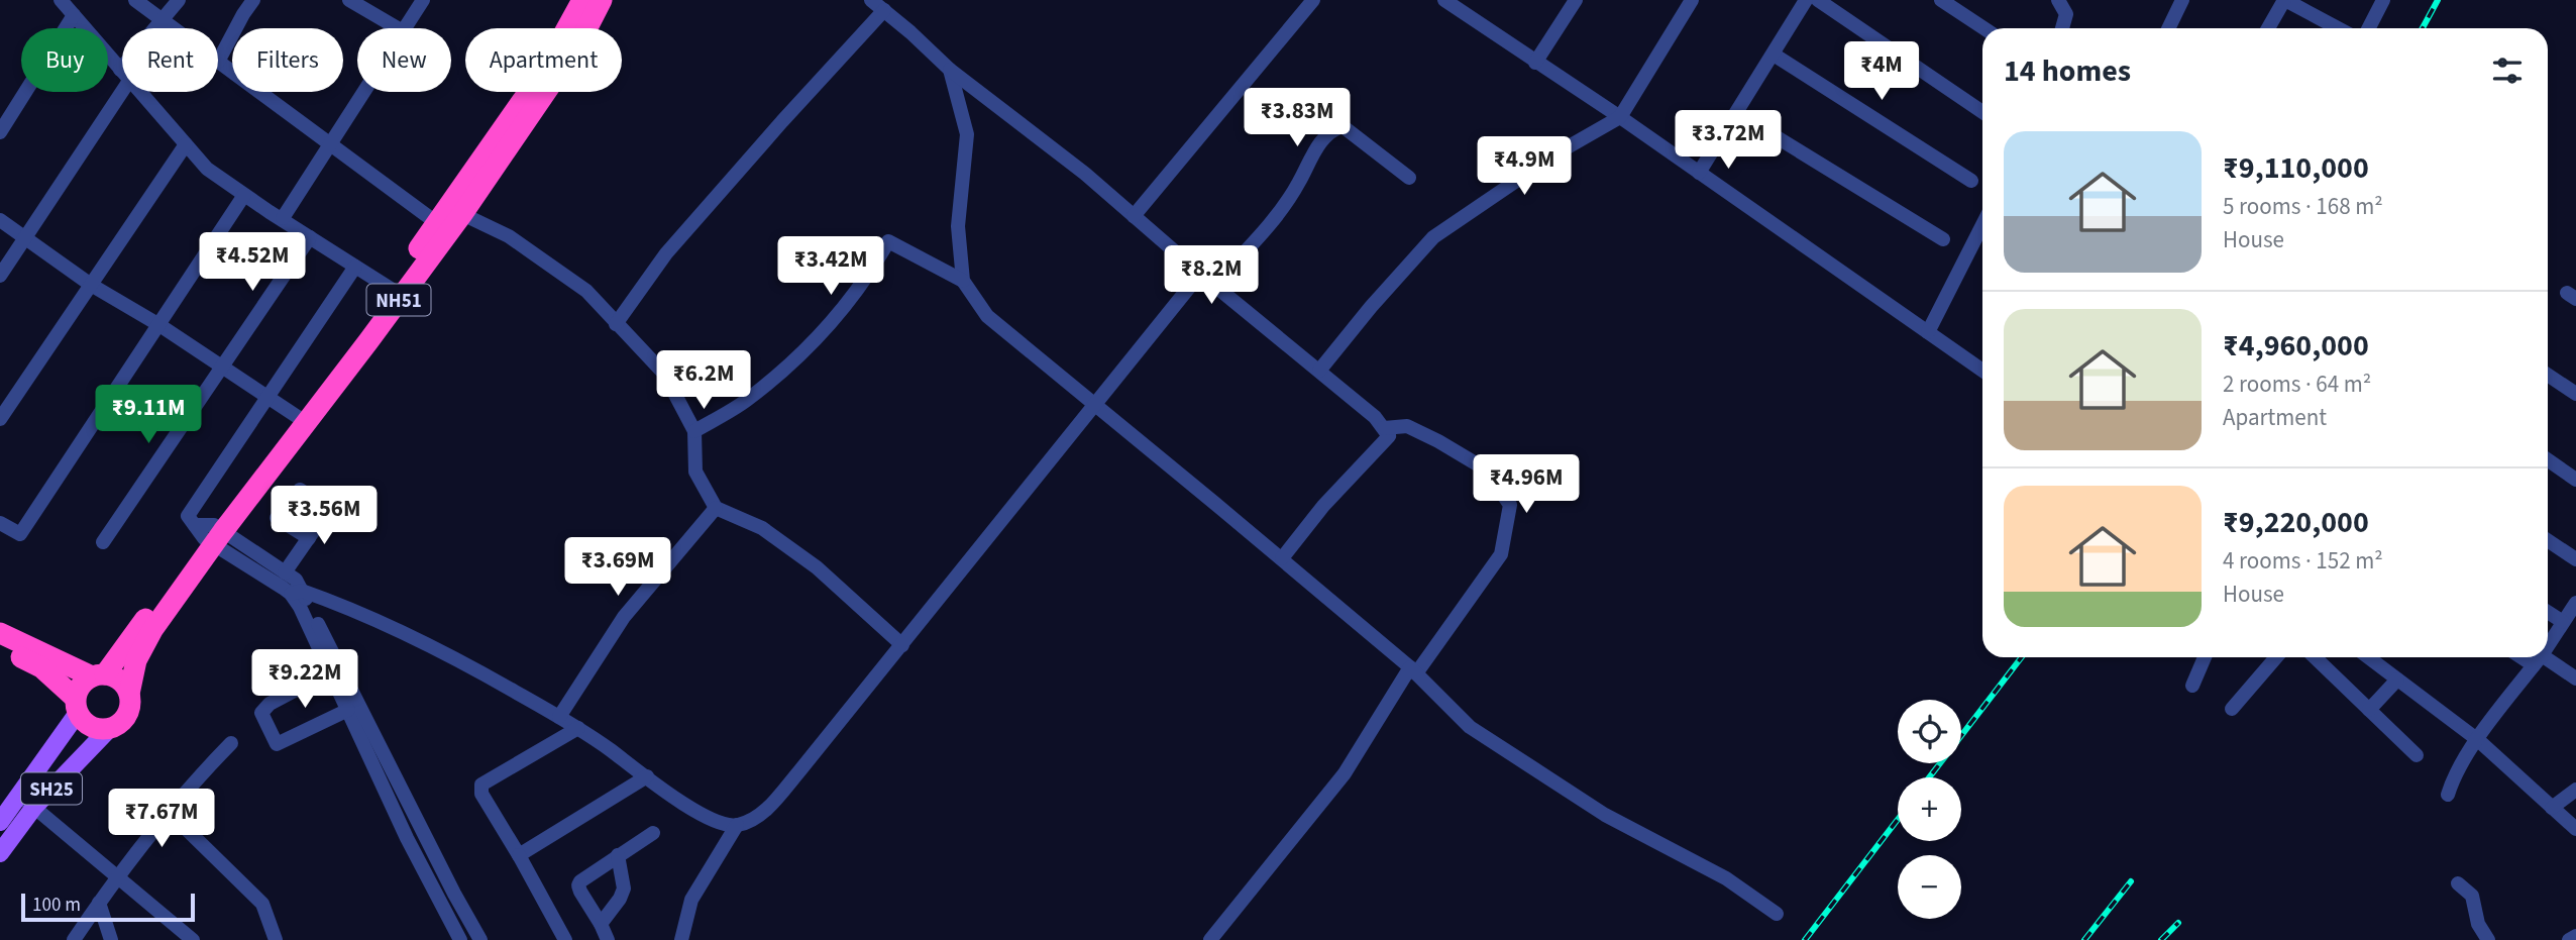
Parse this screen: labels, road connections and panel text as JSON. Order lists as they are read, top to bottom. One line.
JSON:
{"streets":{"highway":["NH51"],"main road":["SH25"]},"crossings":[["NH51","SH25"]],"scale_bar":"100 m","page":{"chip":["Buy","Rent","Filters","New","Apartment"],"heading":"14 homes","price":["₹4M","₹3.83M","₹3.72M","₹4.9M","₹4.52M","₹3.42M","₹8.2M","₹6.2M","₹9.11M","₹4.96M","₹3.56M","₹3.69M","₹9.22M","₹7.67M"],"list":[{"name":"₹9,110,000","note":"5 rooms · 168 m² · House"},{"name":"₹4,960,000","note":"2 rooms · 64 m² · Apartment"},{"name":"₹9,220,000","note":"4 rooms · 152 m² · House"}],"map_buttons":["+","−"],"scale":"100 m"}}
